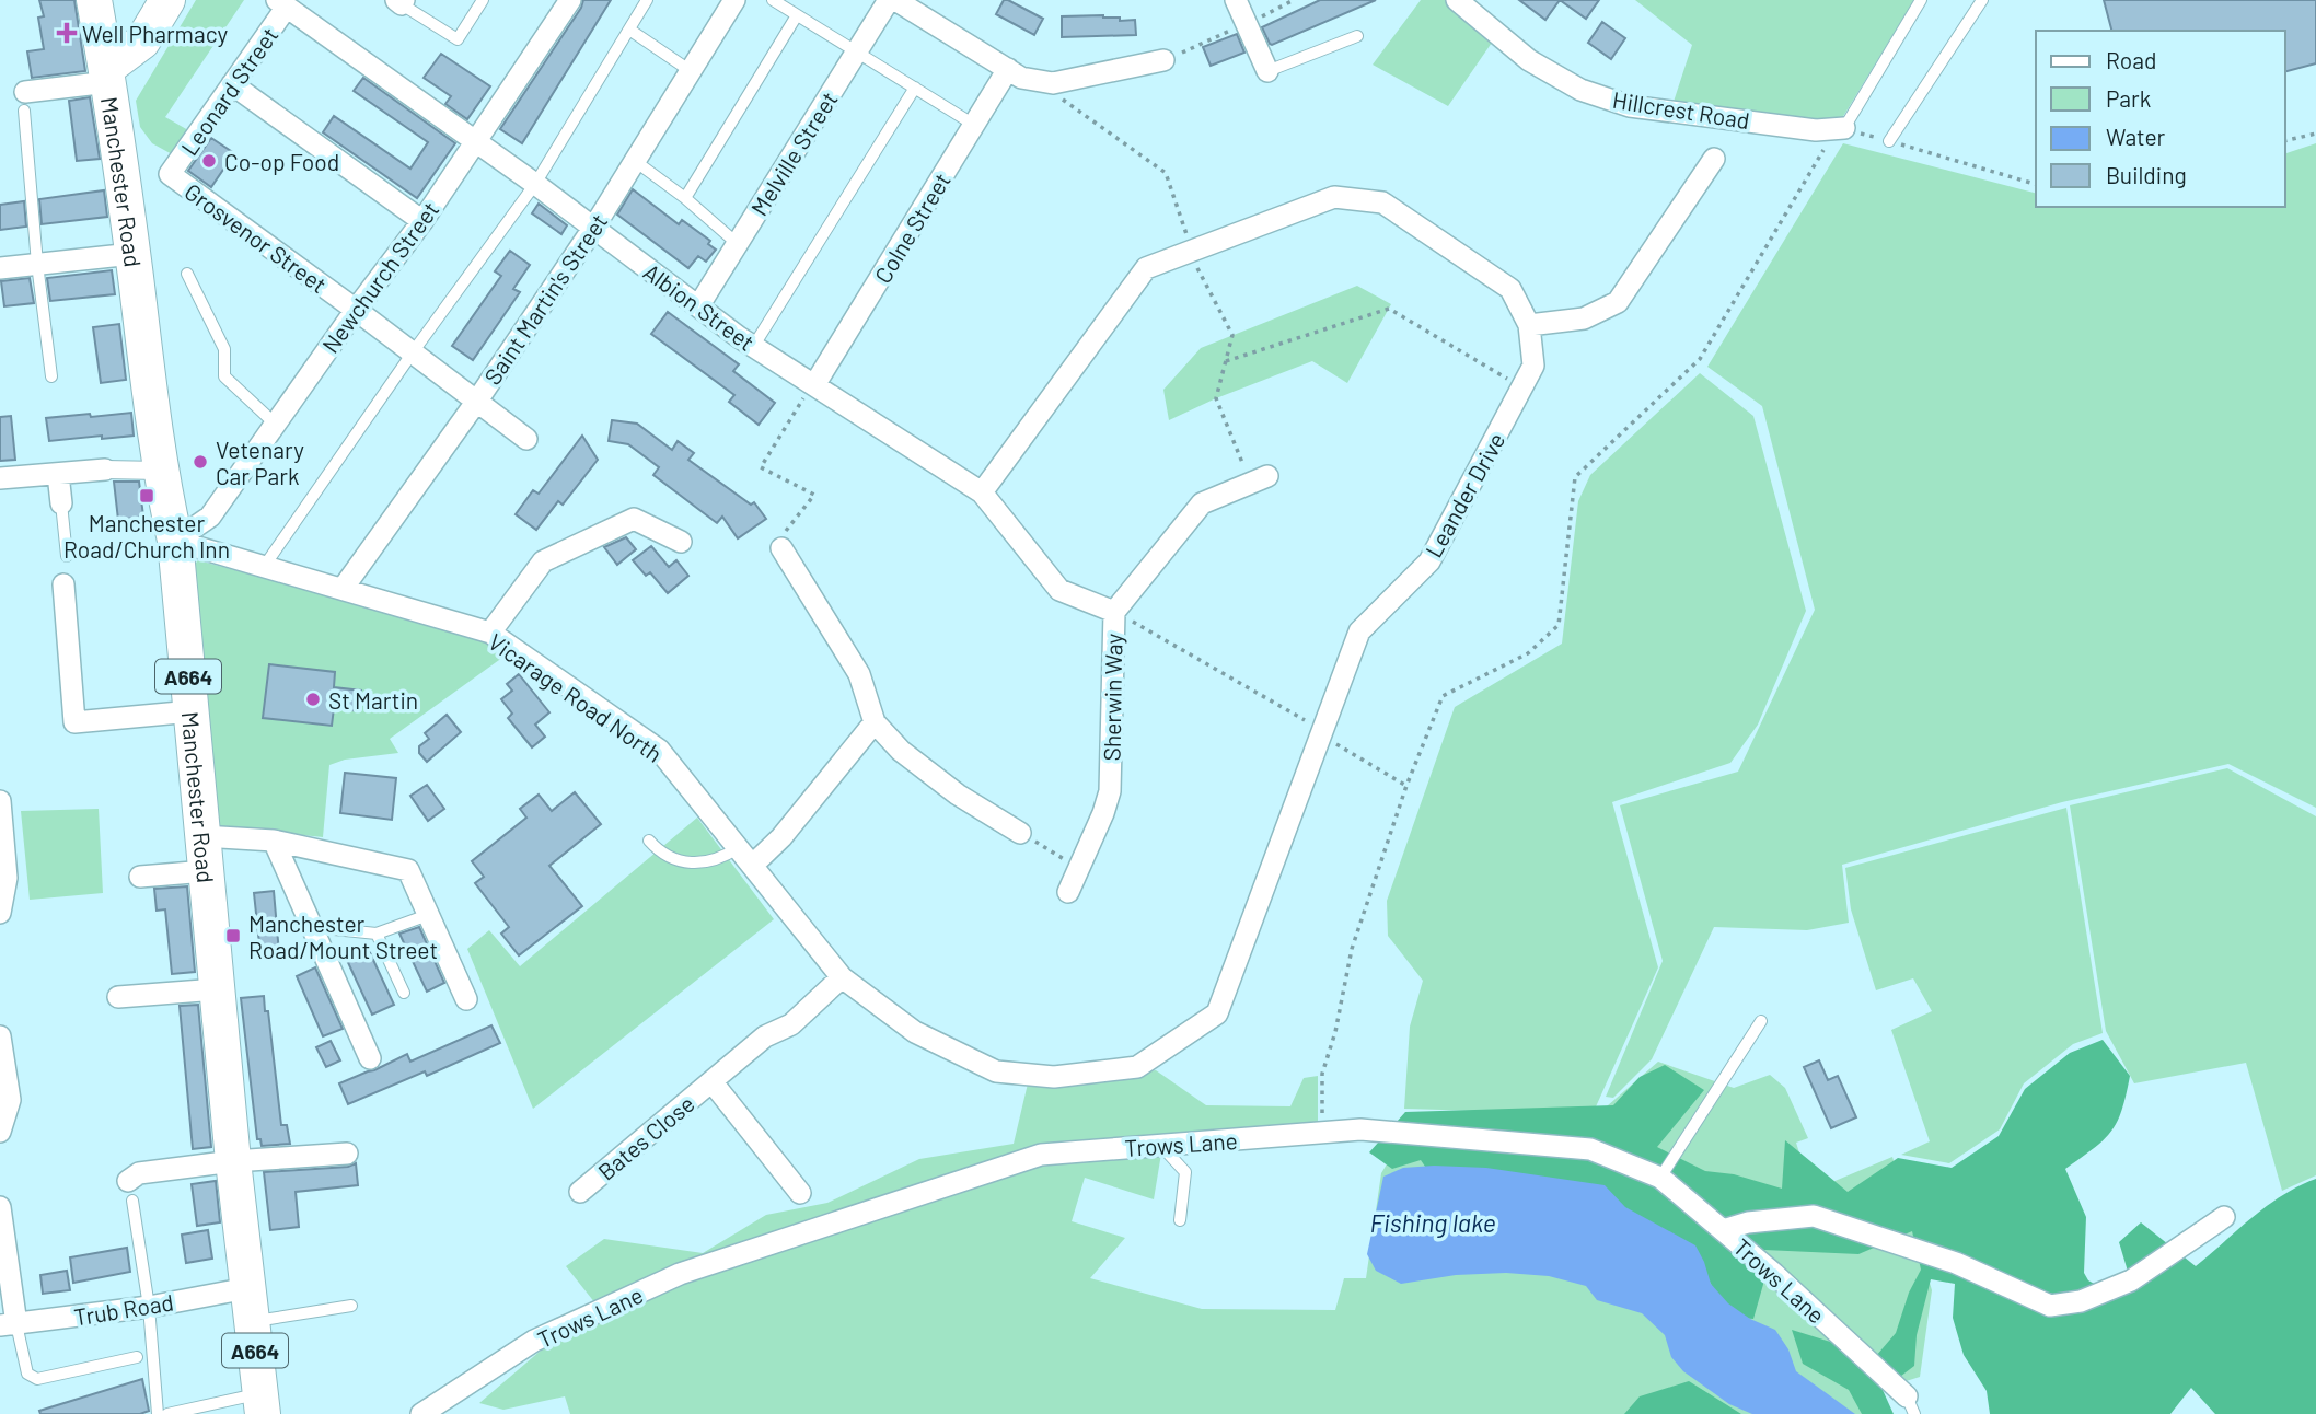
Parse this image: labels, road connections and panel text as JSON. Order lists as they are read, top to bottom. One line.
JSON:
{"streets":{"main road":["Manchester Road","A664"],"street":["Leonard Street","Hillcrest Road","Melville Street","Colne Street","Grosvenor Street","Newchurch Street","Saint Martin's Street","Albion Street","Leander Drive","Vicarage Road North","Sherwin Way","Bates Close","Trows Lane","Trub Road"]},"crossings":[["Leonard Street","Grosvenor Street"],["Leonard Street","Albion Street"],["Melville Street","Albion Street"],["Manchester Road","Newchurch Street"],["Manchester Road","Vicarage Road North"],["Manchester Road","Trub Road"],["Colne Street","Albion Street"],["Grosvenor Street","Newchurch Street"],["Grosvenor Street","Saint Martin's Street"],["Newchurch Street","Albion Street"],["Newchurch Street","Vicarage Road North"],["Saint Martin's Street","Albion Street"],["Saint Martin's Street","Vicarage Road North"],["Albion Street","Leander Drive"],["Albion Street","Sherwin Way"],["Leander Drive","Vicarage Road North"],["Leander Drive","Bates Close"],["Vicarage Road North","Bates Close"]],"water":["Fishing lake"],"places":{"health":["Well Pharmacy"],"other":["Co-op Food","Vetenary Car Park","St Martin"],"transit":["Manchester Road/Church Inn","Manchester Road/Mount Street"]},"legend":["Road","Park","Water","Building"]}
